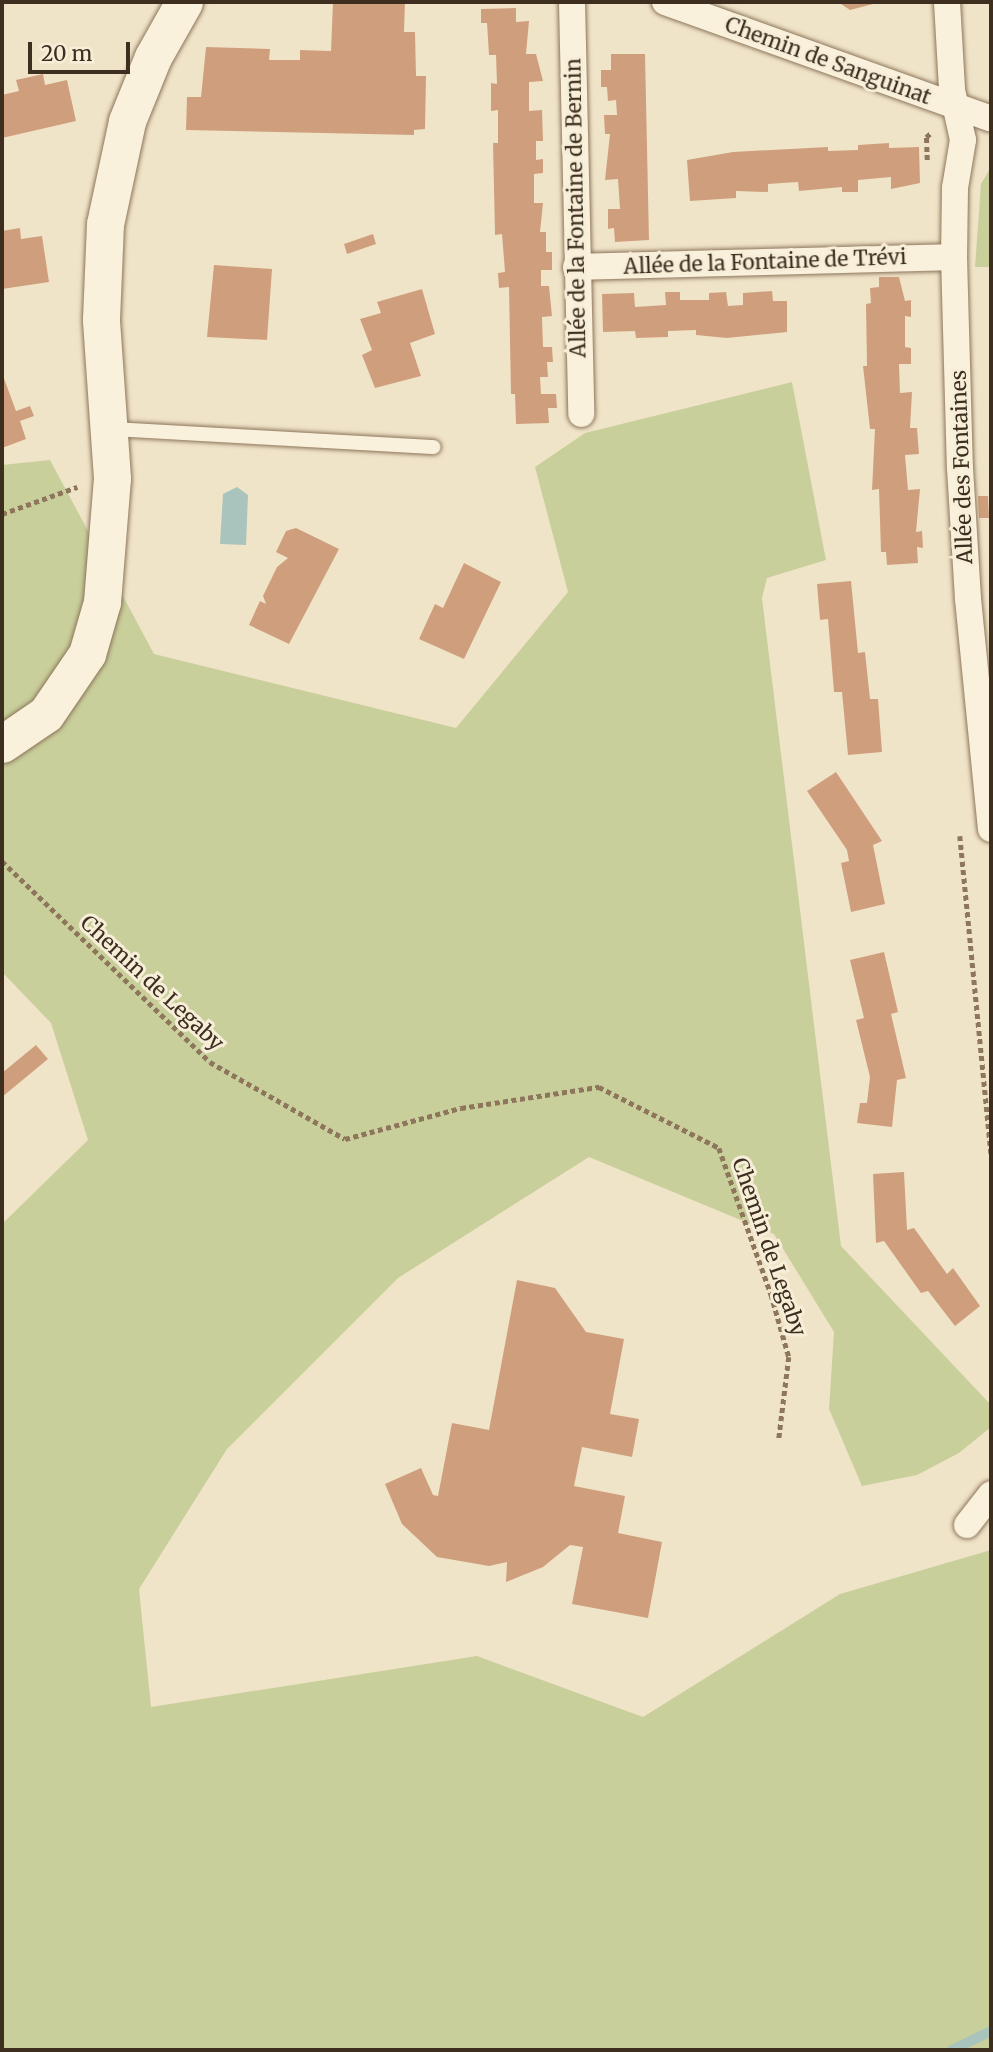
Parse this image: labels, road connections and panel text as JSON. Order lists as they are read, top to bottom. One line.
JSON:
{"streets":{"street":["Chemin de Sanguinat","Allée de la Fontaine de Bernin","Allée de la Fontaine de Trévi","Allée des Fontaines"],"path":["Chemin de Legaby"]},"crossings":[["Chemin de Sanguinat","Allée des Fontaines"],["Allée de la Fontaine de Bernin","Allée de la Fontaine de Trévi"],["Allée de la Fontaine de Trévi","Allée des Fontaines"]],"scale_bar":"20 m"}
